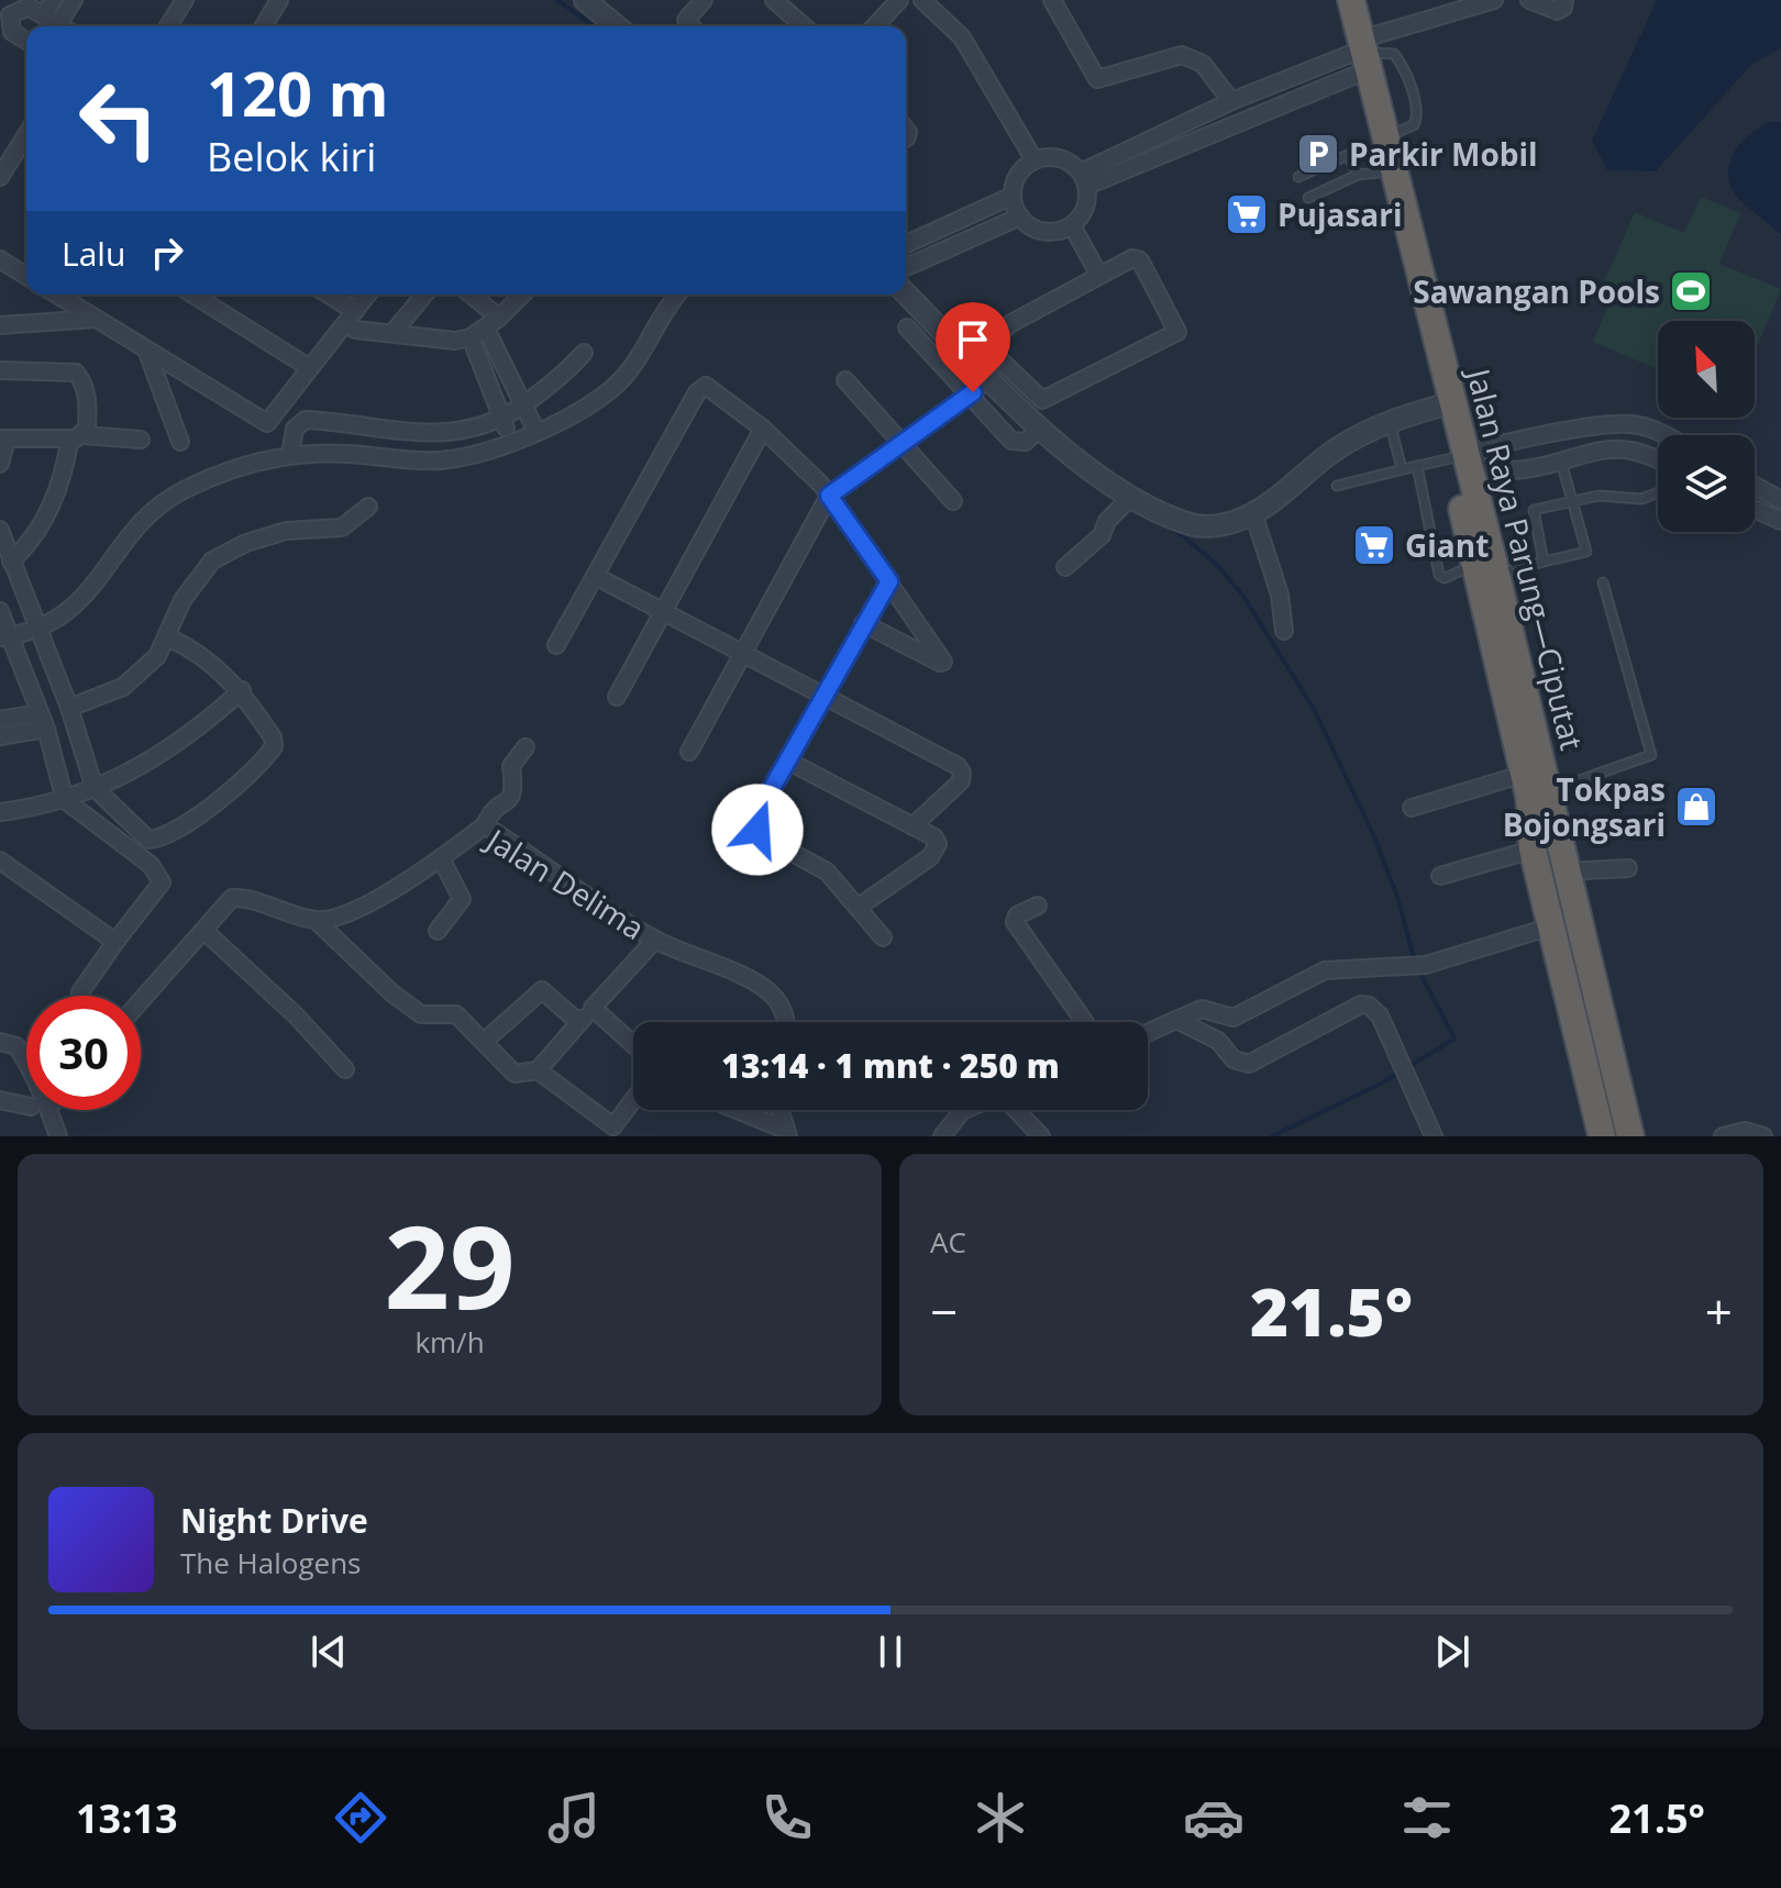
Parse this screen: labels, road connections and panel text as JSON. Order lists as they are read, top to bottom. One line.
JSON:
{"streets":{"highway":["Jalan Raya Parung—Ciputat"],"street":["Jalan Delima"]},"places":{"parking":["Parkir Mobil"],"supermarket":["Pujasari","Giant"],"sports":["Sawangan Pools"],"shop":["Tokpas Bojongsari"]},"north":"top left","page":{"turn":["120 m","Belok kiri"],"then":"Lalu","limit":"30","trip":"13:14 · 1 mnt · 250 m","tile":[["29","km/h"],"AC"],"heat":["−","21.5°","+"],"song":["Night Drive","The Halogens"],"tabs":["13:13","21.5°"]}}
